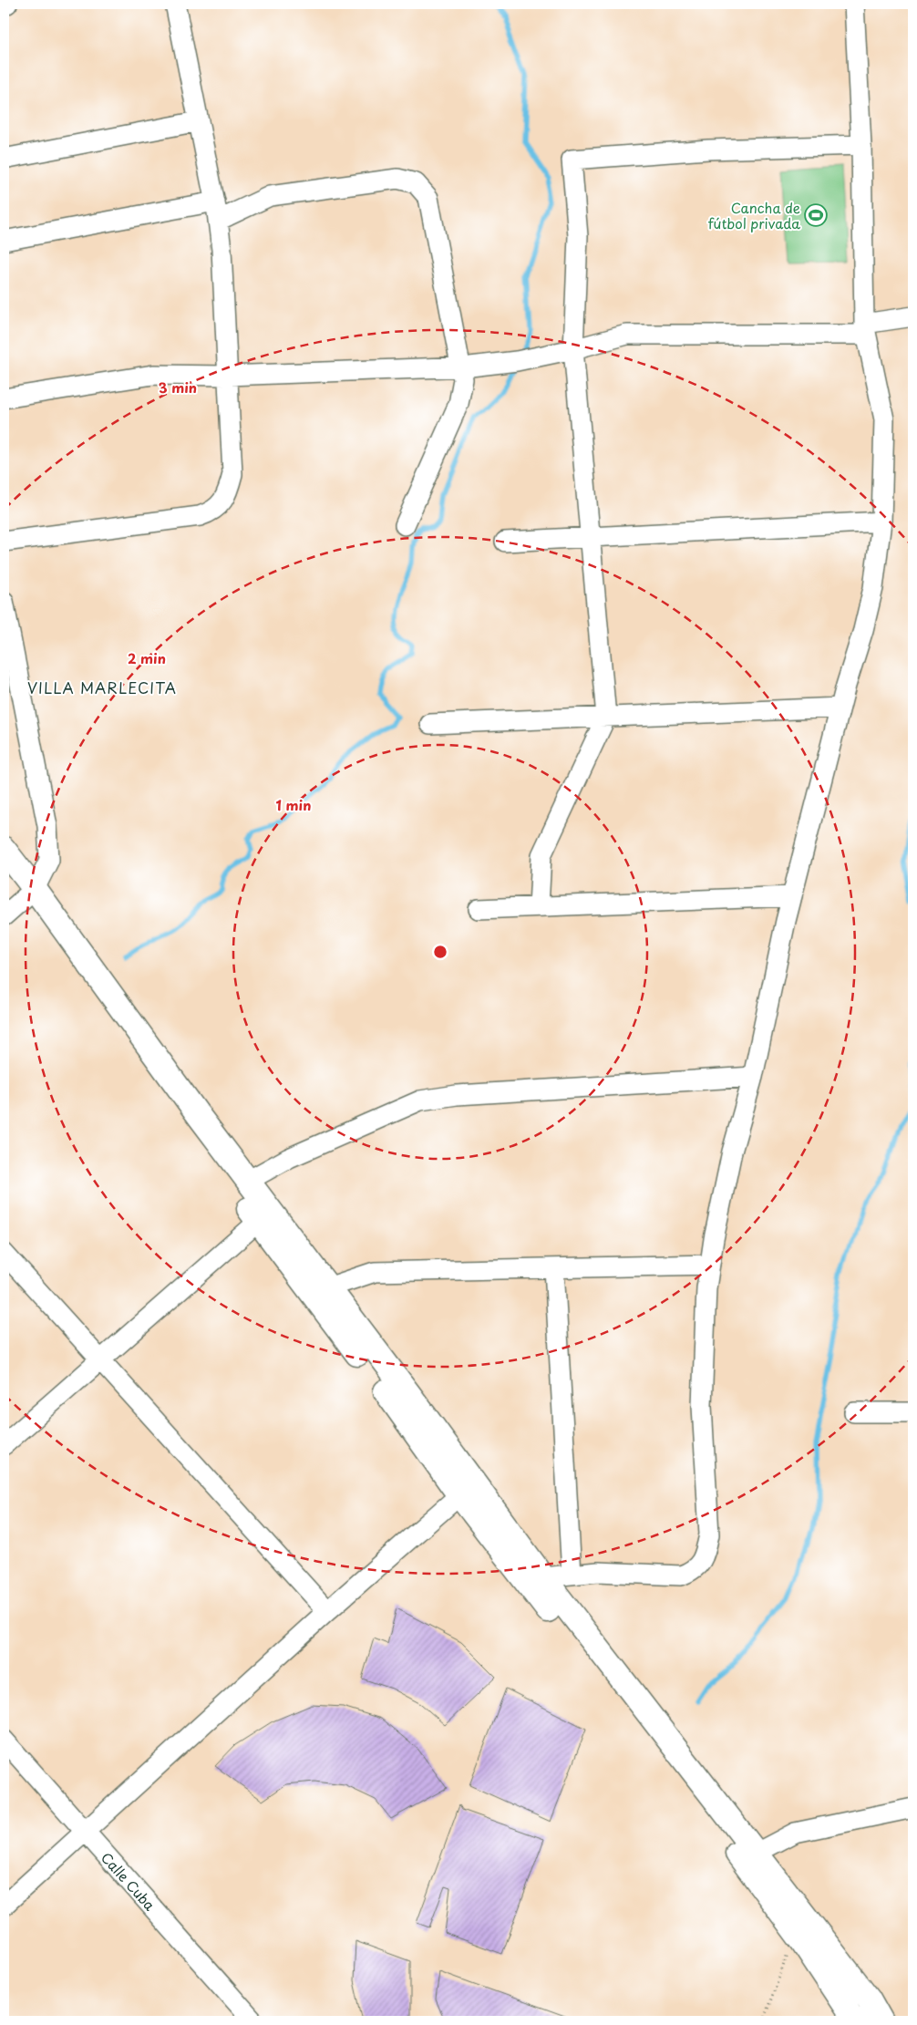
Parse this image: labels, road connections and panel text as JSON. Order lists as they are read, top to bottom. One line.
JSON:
{"streets":{"street":["Calle Cuba"]},"districts":["VILLA MARLECITA"],"places":{"sports":["Cancha de fútbol privada"]},"rings":["3 min","2 min","1 min"]}
